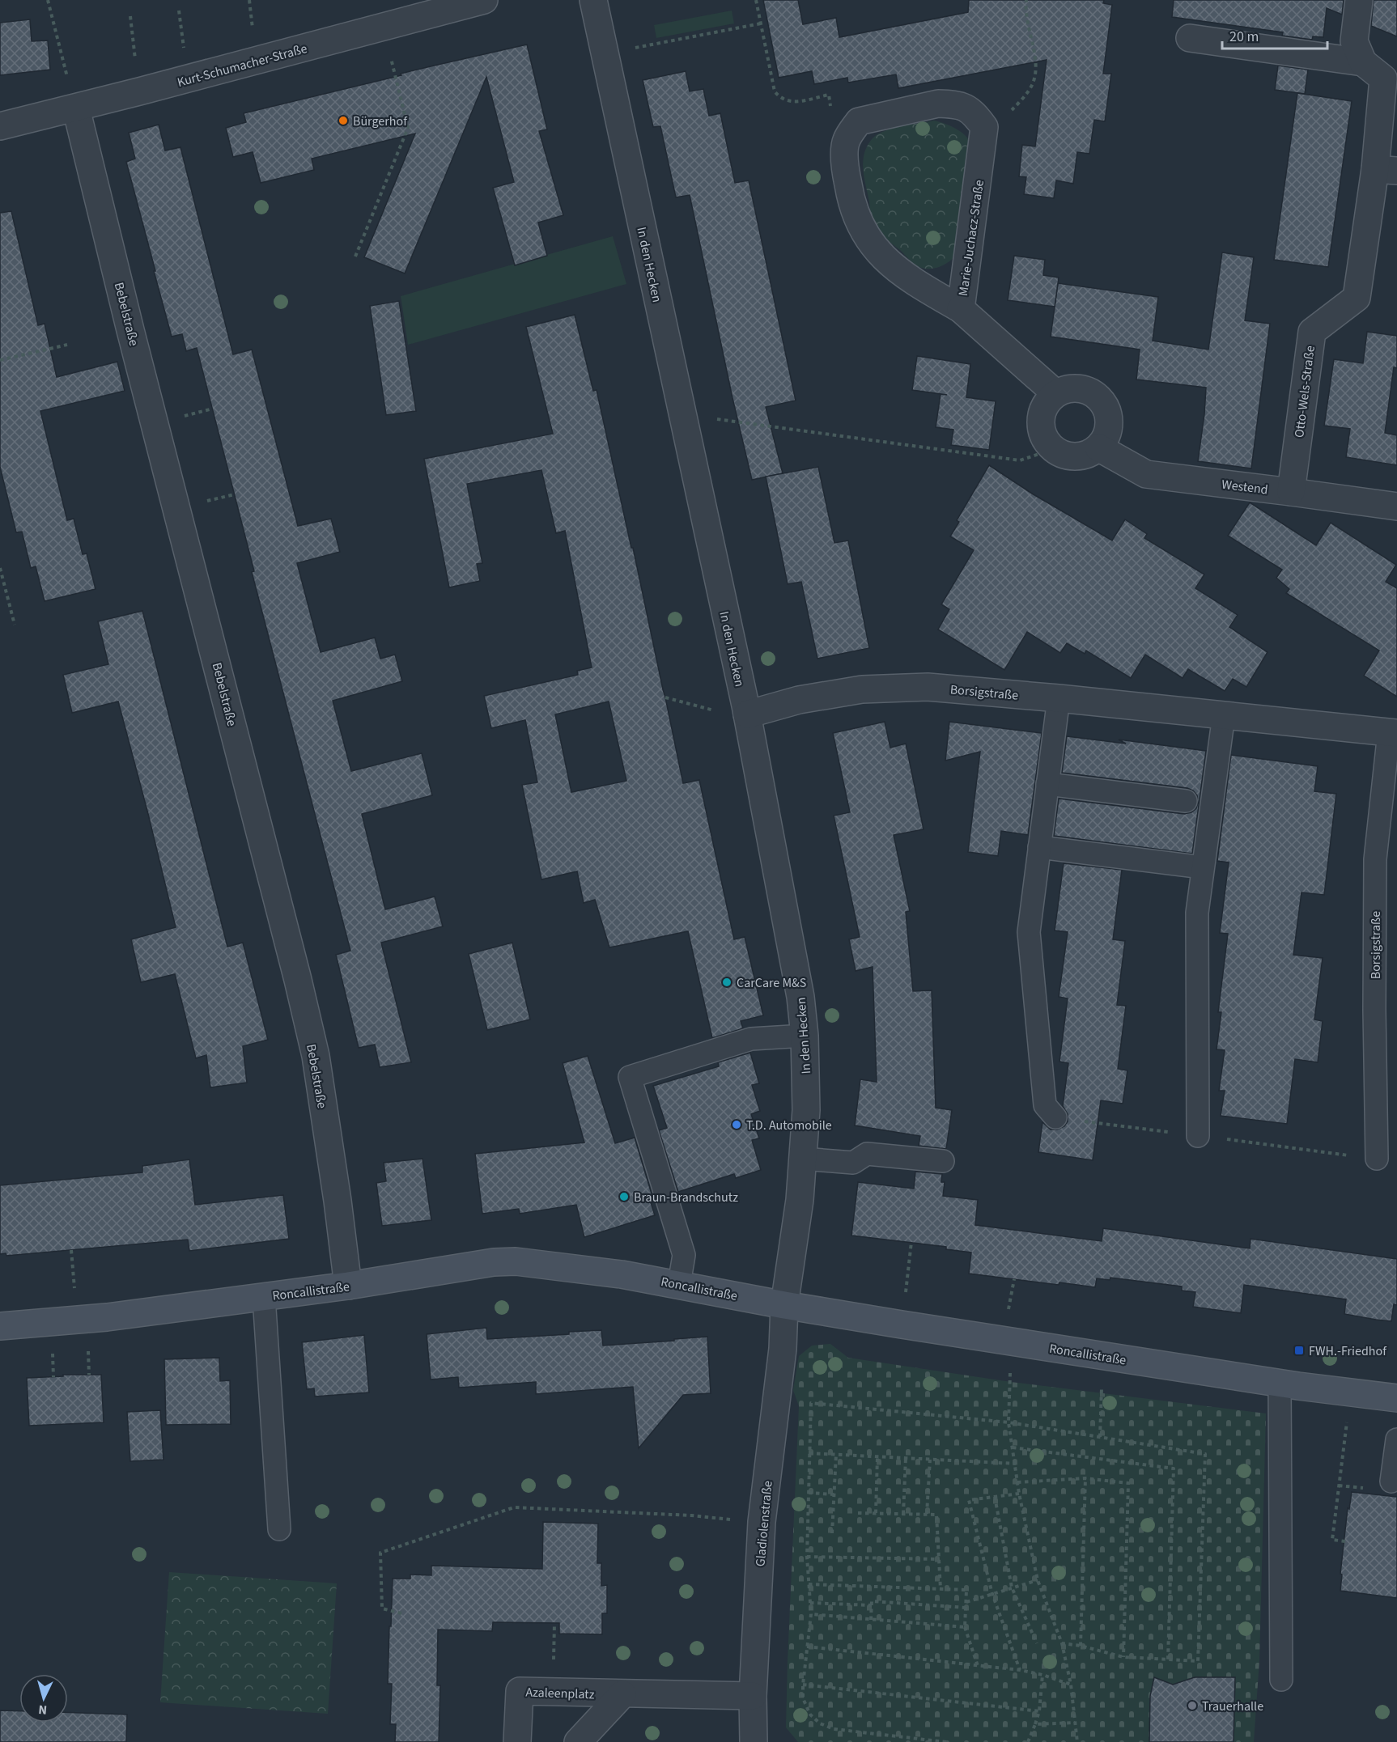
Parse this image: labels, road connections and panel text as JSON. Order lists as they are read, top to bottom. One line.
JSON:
{"streets":{"street":["Kurt-Schumacher-Straße","Marie-Juchacz-Straße","In den Hecken","Bebelstraße","Otto-Wels-Straße","Westend","Borsigstraße","Roncallistraße","Gladiolenstraße","Azaleenplatz"]},"crossings":[["Kurt-Schumacher-Straße","Bebelstraße"],["In den Hecken","Borsigstraße"],["In den Hecken","Roncallistraße"],["In den Hecken","Gladiolenstraße"],["Bebelstraße","Roncallistraße"],["Otto-Wels-Straße","Westend"],["Roncallistraße","Gladiolenstraße"],["Gladiolenstraße","Azaleenplatz"]],"places":{"other":["Bürgerhof","CarCare M&S","T.D. Automobile","Braun-Brandschutz","Trauerhalle"],"transit":["FWH.-Friedhof"]},"scale_bar":"20 m","north":"bottom"}
